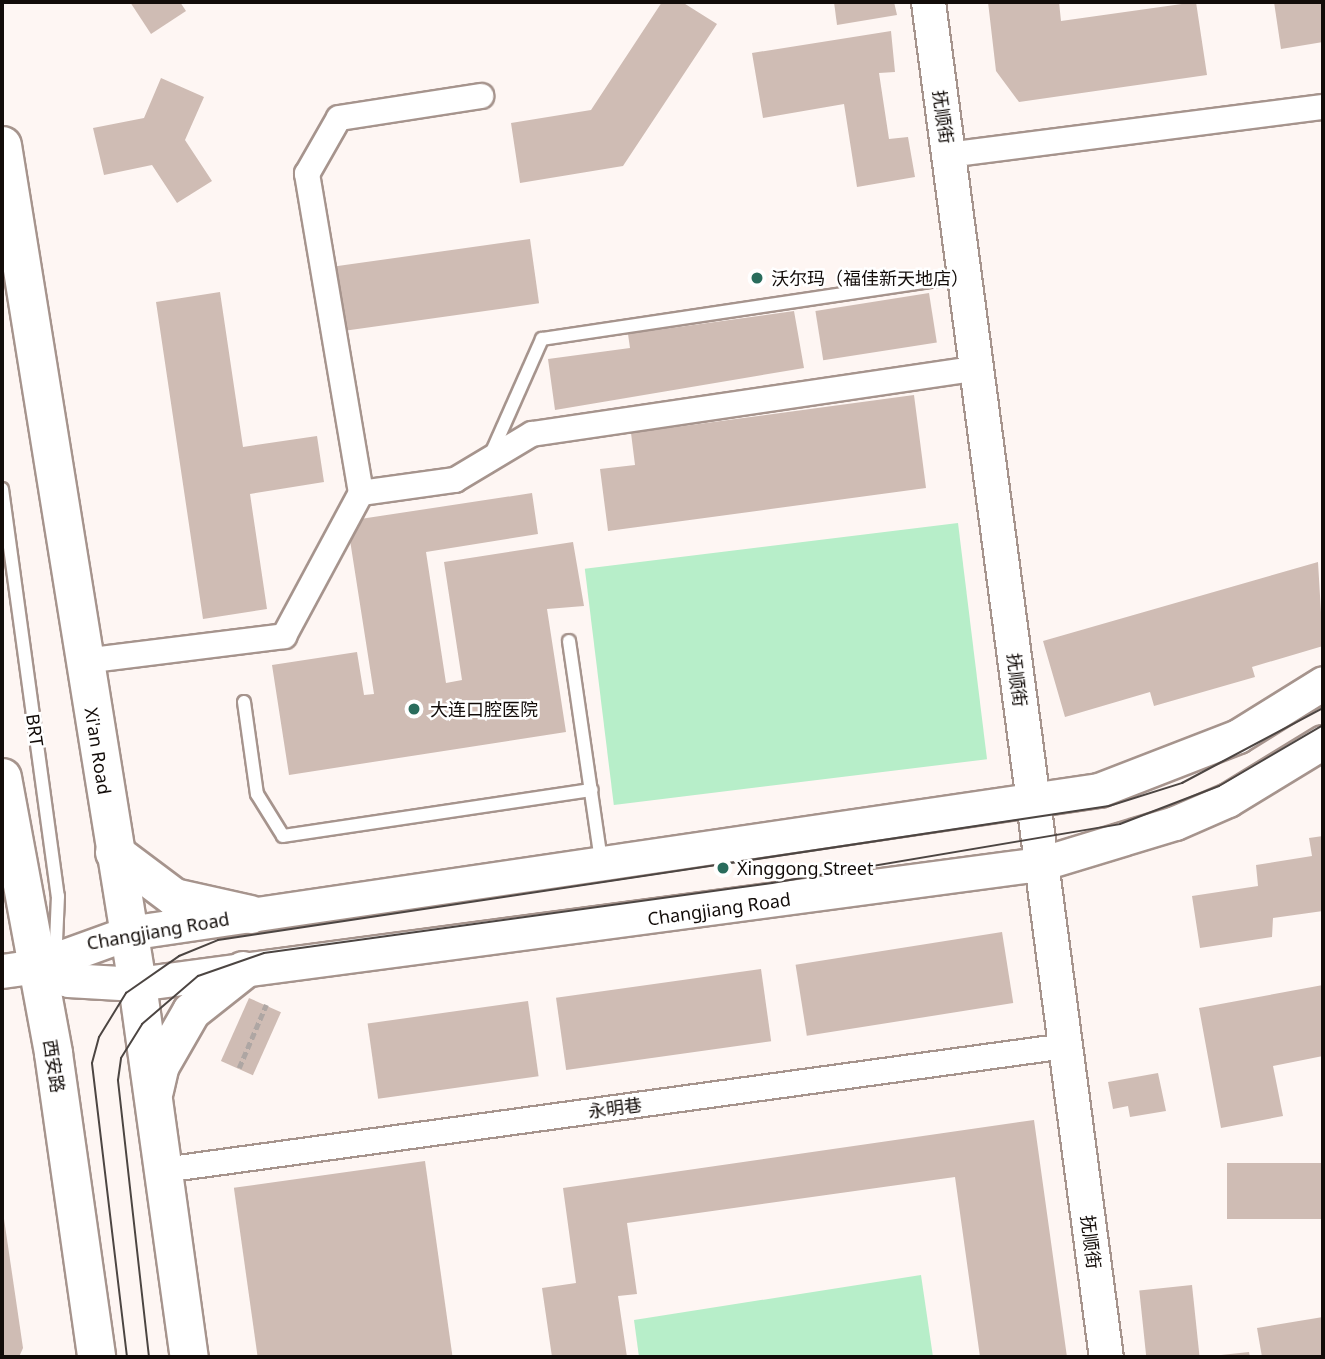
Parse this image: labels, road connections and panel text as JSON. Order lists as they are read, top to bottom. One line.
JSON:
{"streets":{"main road":["抚顺街","Xi'an Road","Changjiang Road","西安路"],"street":["永明巷"],"lane":["BRT"]},"crossings":[["抚顺街","Changjiang Road"],["抚顺街","永明巷"],["BRT","Changjiang Road"],["BRT","西安路"],["Xi'an Road","Changjiang Road"],["Xi'an Road","永明巷"],["Changjiang Road","西安路"]],"places":["沃尔玛（福佳新天地店）","大连口腔医院","Xinggong Street"]}
